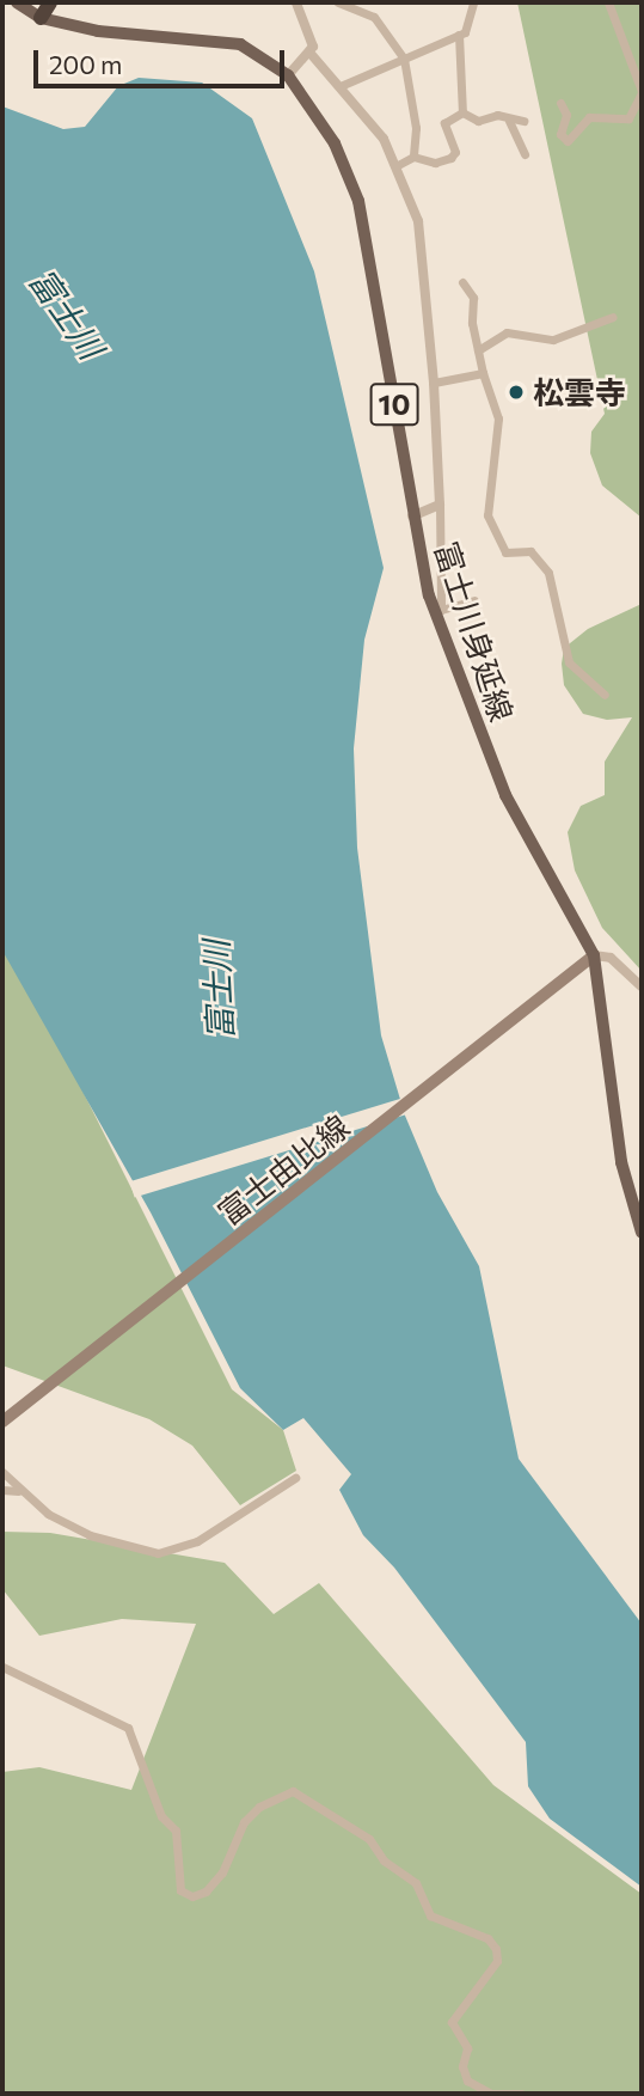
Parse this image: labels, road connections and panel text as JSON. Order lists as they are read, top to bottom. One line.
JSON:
{"streets":{"main road":["10","富士川身延線","富士由比線"]},"crossings":[["富士川身延線","富士由比線"]],"water":["富士川"],"places":["松雲寺"],"scale_bar":"200 m"}
